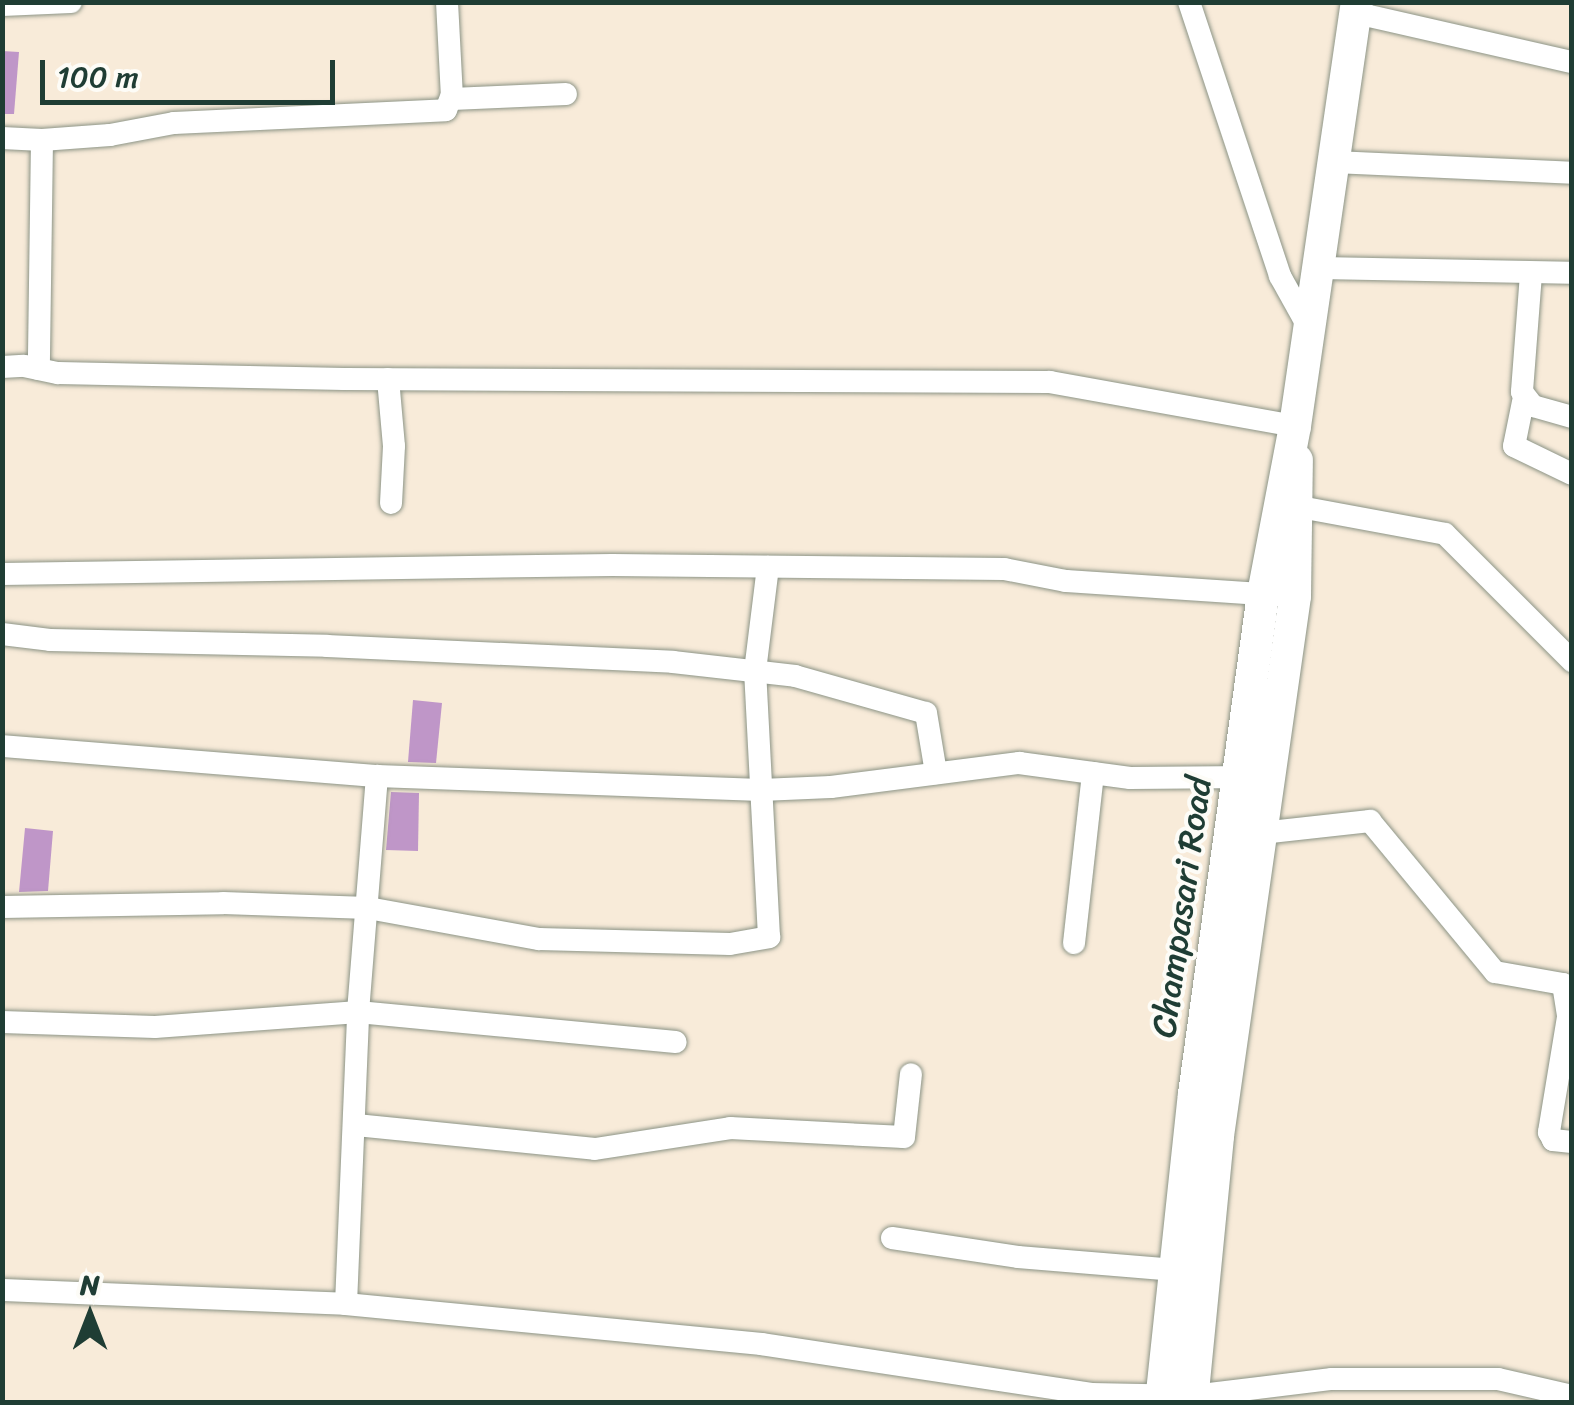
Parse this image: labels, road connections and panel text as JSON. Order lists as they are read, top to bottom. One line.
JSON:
{"streets":{"main road":["Champasari Road"]},"scale_bar":"100 m","north":"top"}
